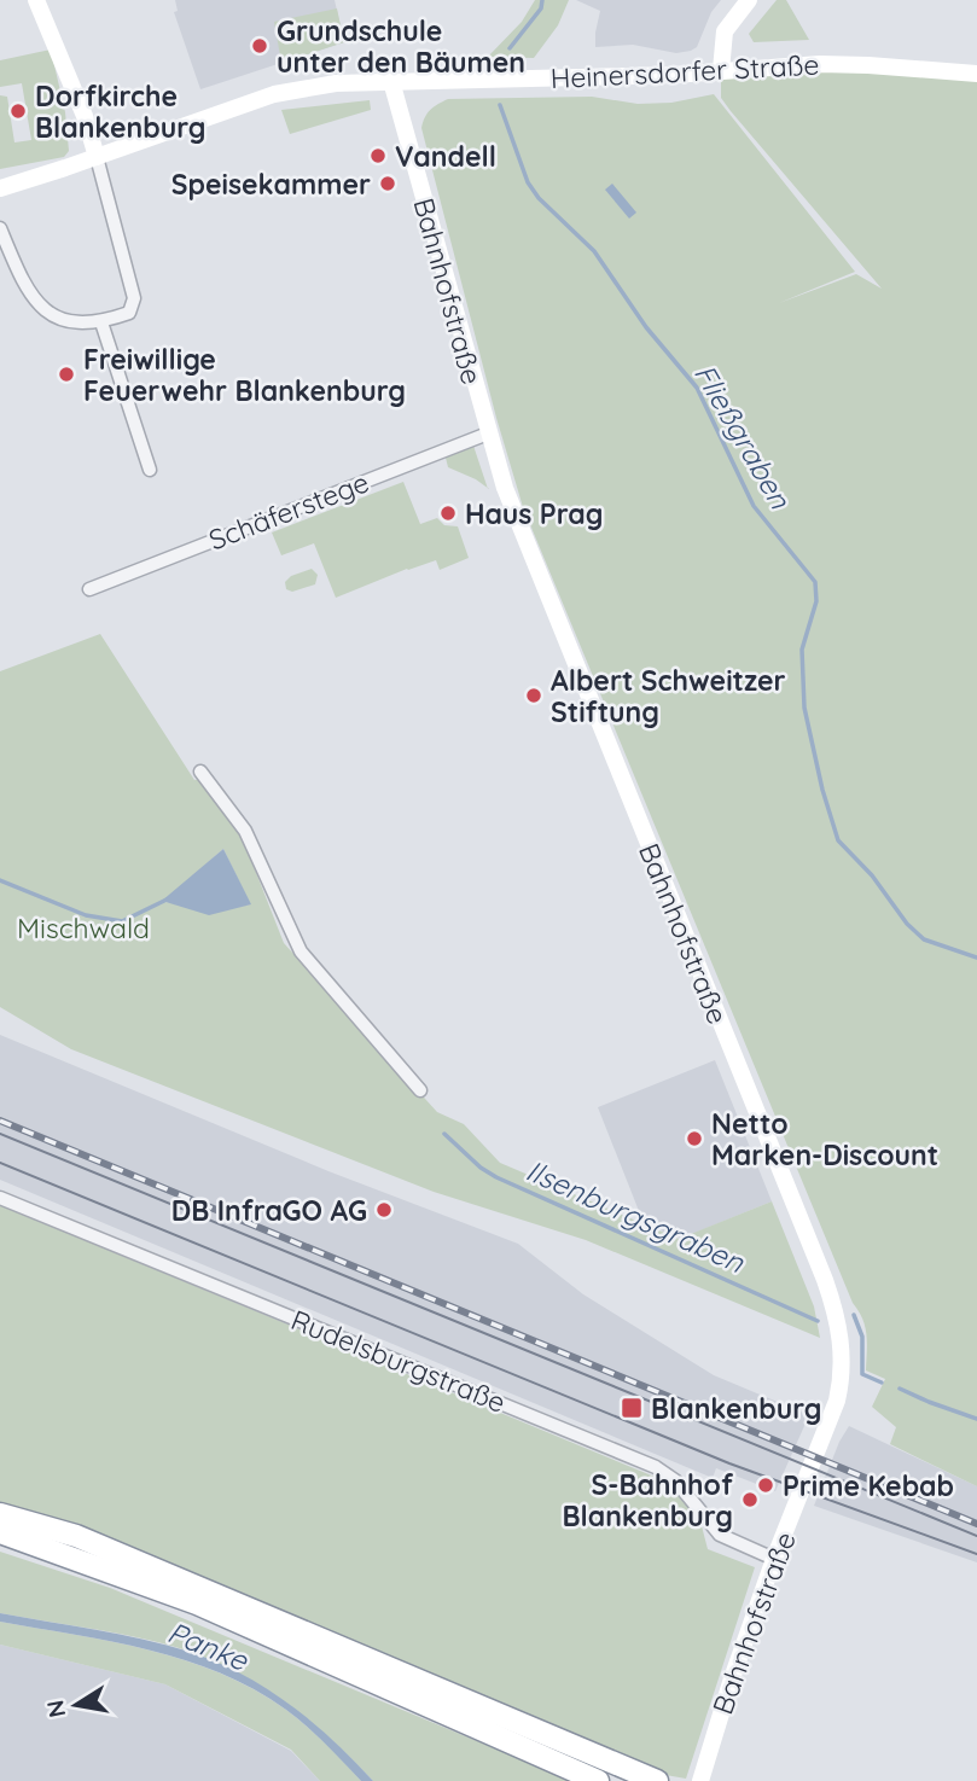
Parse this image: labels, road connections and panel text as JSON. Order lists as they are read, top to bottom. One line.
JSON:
{"streets":{"main road":["Heinersdorfer Straße","Bahnhofstraße"],"street":["Schäferstege","Rudelsburgstraße"]},"crossings":[["Heinersdorfer Straße","Bahnhofstraße"],["Bahnhofstraße","Schäferstege"],["Bahnhofstraße","Rudelsburgstraße"]],"water":["Fließgraben","Ilsenburgsgraben","Panke"],"parks":["Mischwald"],"places":{"other":["Grundschule unter den Bäumen","Dorfkirche Blankenburg","Vandell","Speisekammer","Freiwillige Feuerwehr Blankenburg","Haus Prag","Albert Schweitzer Stiftung","Netto Marken-Discount","DB InfraGO AG","Prime Kebab","S-Bahnhof Blankenburg"],"transit":["Blankenburg"]},"north":"left"}
